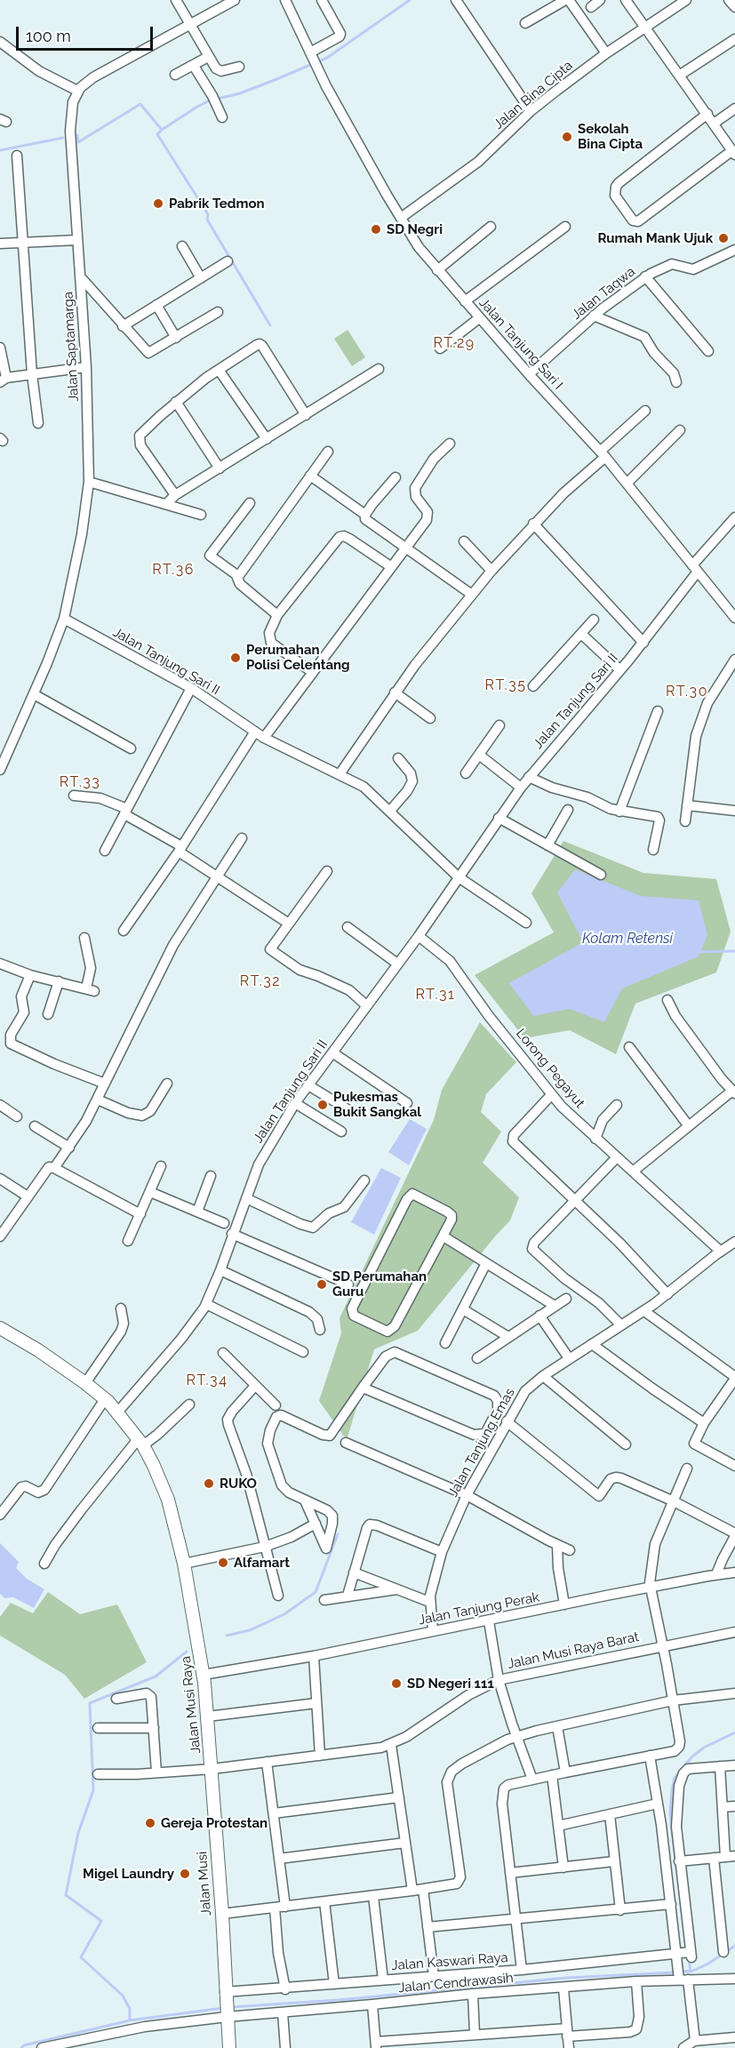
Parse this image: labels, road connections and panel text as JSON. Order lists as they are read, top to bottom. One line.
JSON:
{"streets":{"street":["Jalan Bina Cipta","Jalan Taqwa","Jalan Tanjung Sari I","Jalan Saptamarga","Jalan Tanjung Sari II","Lorong Pegayut","Jalan Tanjung Emas","Jalan Tanjung Perak","Jalan Musi Raya Barat","Jalan Musi Raya","Jalan Musi","Jalan Kaswari Raya","Jalan Cendrawasih"]},"crossings":[["Jalan Bina Cipta","Jalan Tanjung Sari I"],["Jalan Taqwa","Jalan Tanjung Sari I"],["Jalan Tanjung Sari I","Jalan Tanjung Sari II"],["Jalan Saptamarga","Jalan Tanjung Sari II"],["Jalan Tanjung Sari II","Lorong Pegayut"],["Jalan Tanjung Sari II","Jalan Musi Raya"],["Lorong Pegayut","Jalan Tanjung Emas"],["Jalan Tanjung Emas","Jalan Tanjung Perak"],["Jalan Tanjung Perak","Jalan Musi Raya"],["Jalan Musi Raya Barat","Jalan Musi Raya"],["Jalan Musi Raya Barat","Jalan Musi"],["Jalan Musi Raya","Jalan Musi"],["Jalan Musi","Jalan Kaswari Raya"]],"districts":["RT.29","RT.36","RT.35","RT.30","RT.33","RT.32","RT.31","RT.34"],"water":["Kolam Retensi"],"places":["Sekolah Bina Cipta","Pabrik Tedmon","SD Negri","Rumah Mank Ujuk","Perumahan Polisi Celentang","Pukesmas Bukit Sangkal","SD Perumahan Guru","RUKO","Alfamart","SD Negeri 111","Gereja Protestan","Migel Laundry"],"scale_bar":"100 m"}
